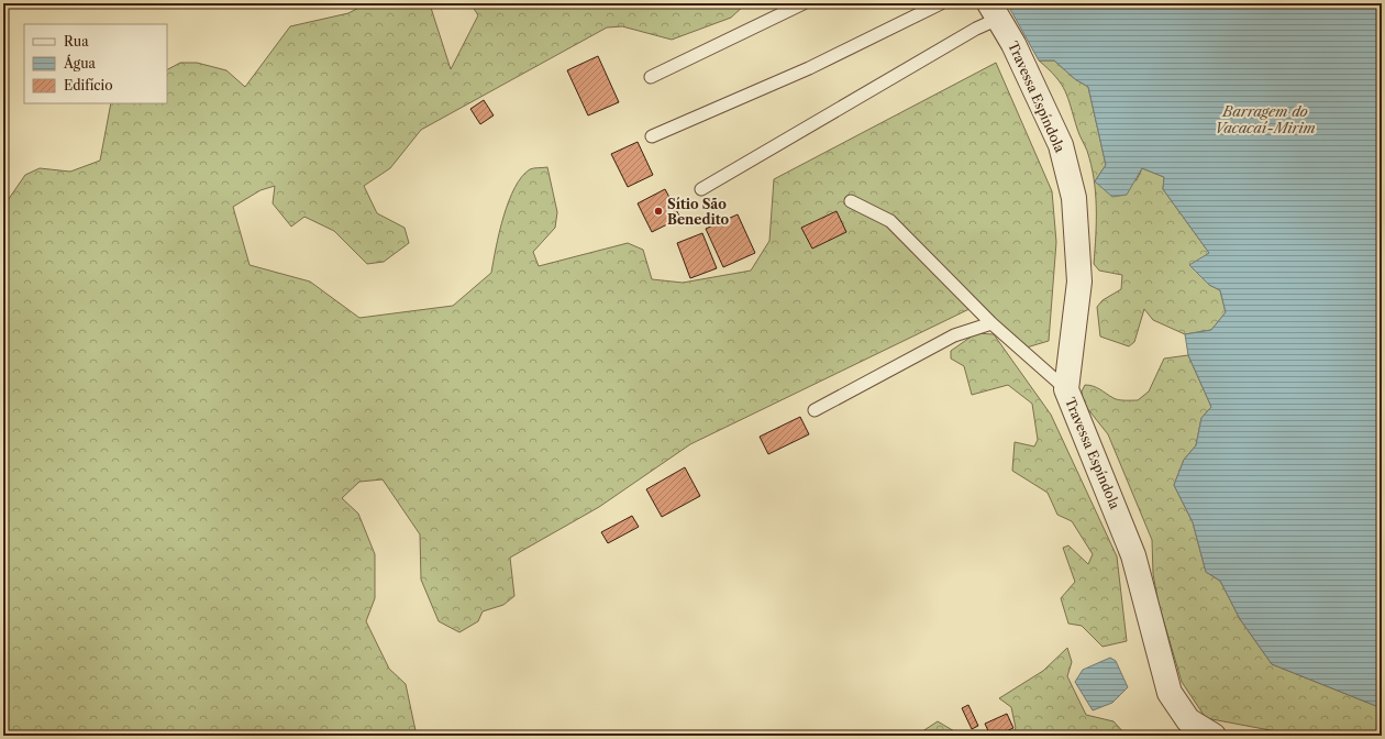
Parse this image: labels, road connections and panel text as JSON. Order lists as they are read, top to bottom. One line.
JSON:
{"streets":{"street":["Travessa Espíndola"]},"water":["Barragem do Vacacaí-Mirim"],"places":["Sítio São Benedito"],"legend":["Rua","Água","Edifício"]}
